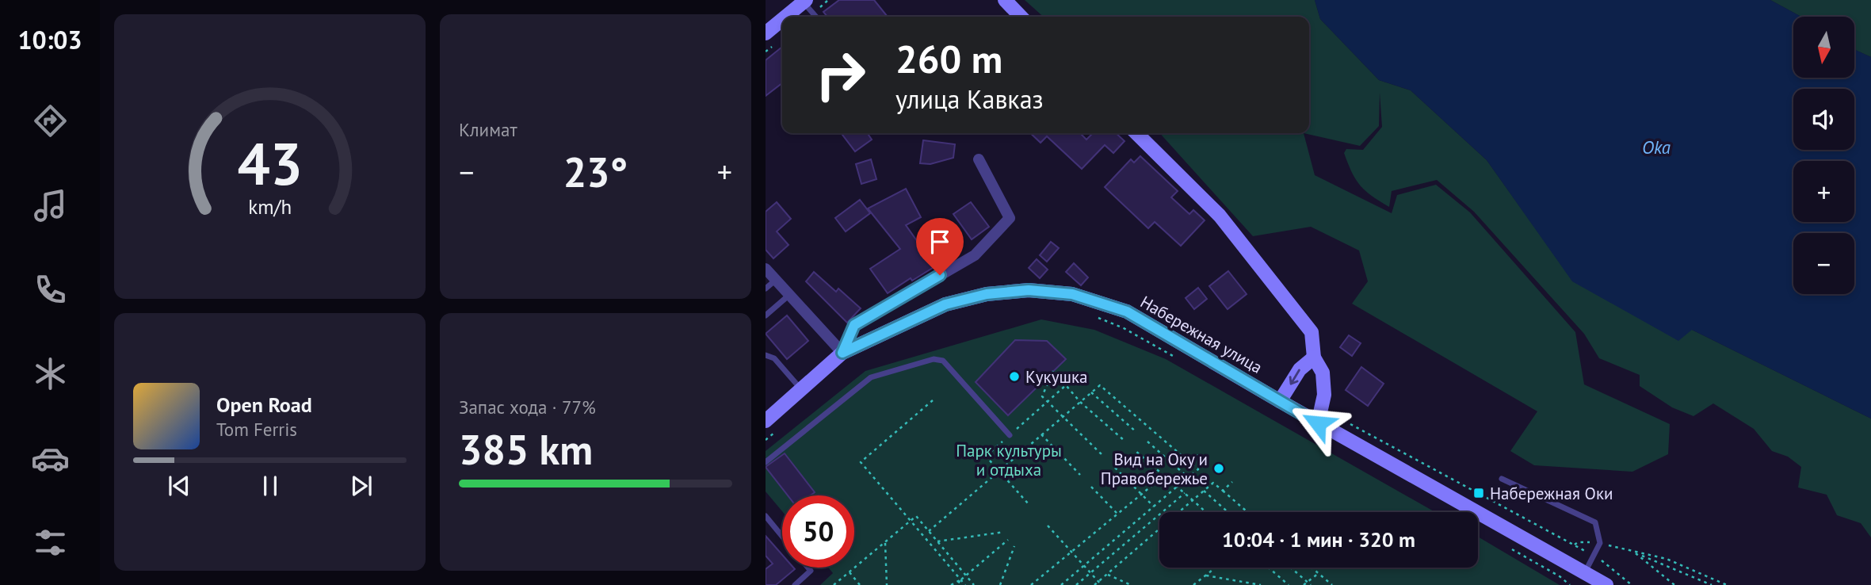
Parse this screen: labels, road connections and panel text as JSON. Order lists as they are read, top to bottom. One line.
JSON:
{"streets":{"main road":["Набережная улица"]},"water":["Oka"],"parks":["Парк культуры и отдыха"],"places":{"other":["Кукушка","Вид на Оку и Правобережье"],"transit":["Набережная Оки"]},"north":"bottom","page":{"tabs":"10:03","tile":["Климат",["Запас хода · 77%","385 km"]],"map_buttons":["+","−"],"turn":["260 m","улица Кавказ"],"heat":["−","23°","+"],"song":["Open Road","Tom Ferris"],"limit":"50","trip":"10:04 · 1 мин · 320 m","gauge":["43","km/h"]}}
